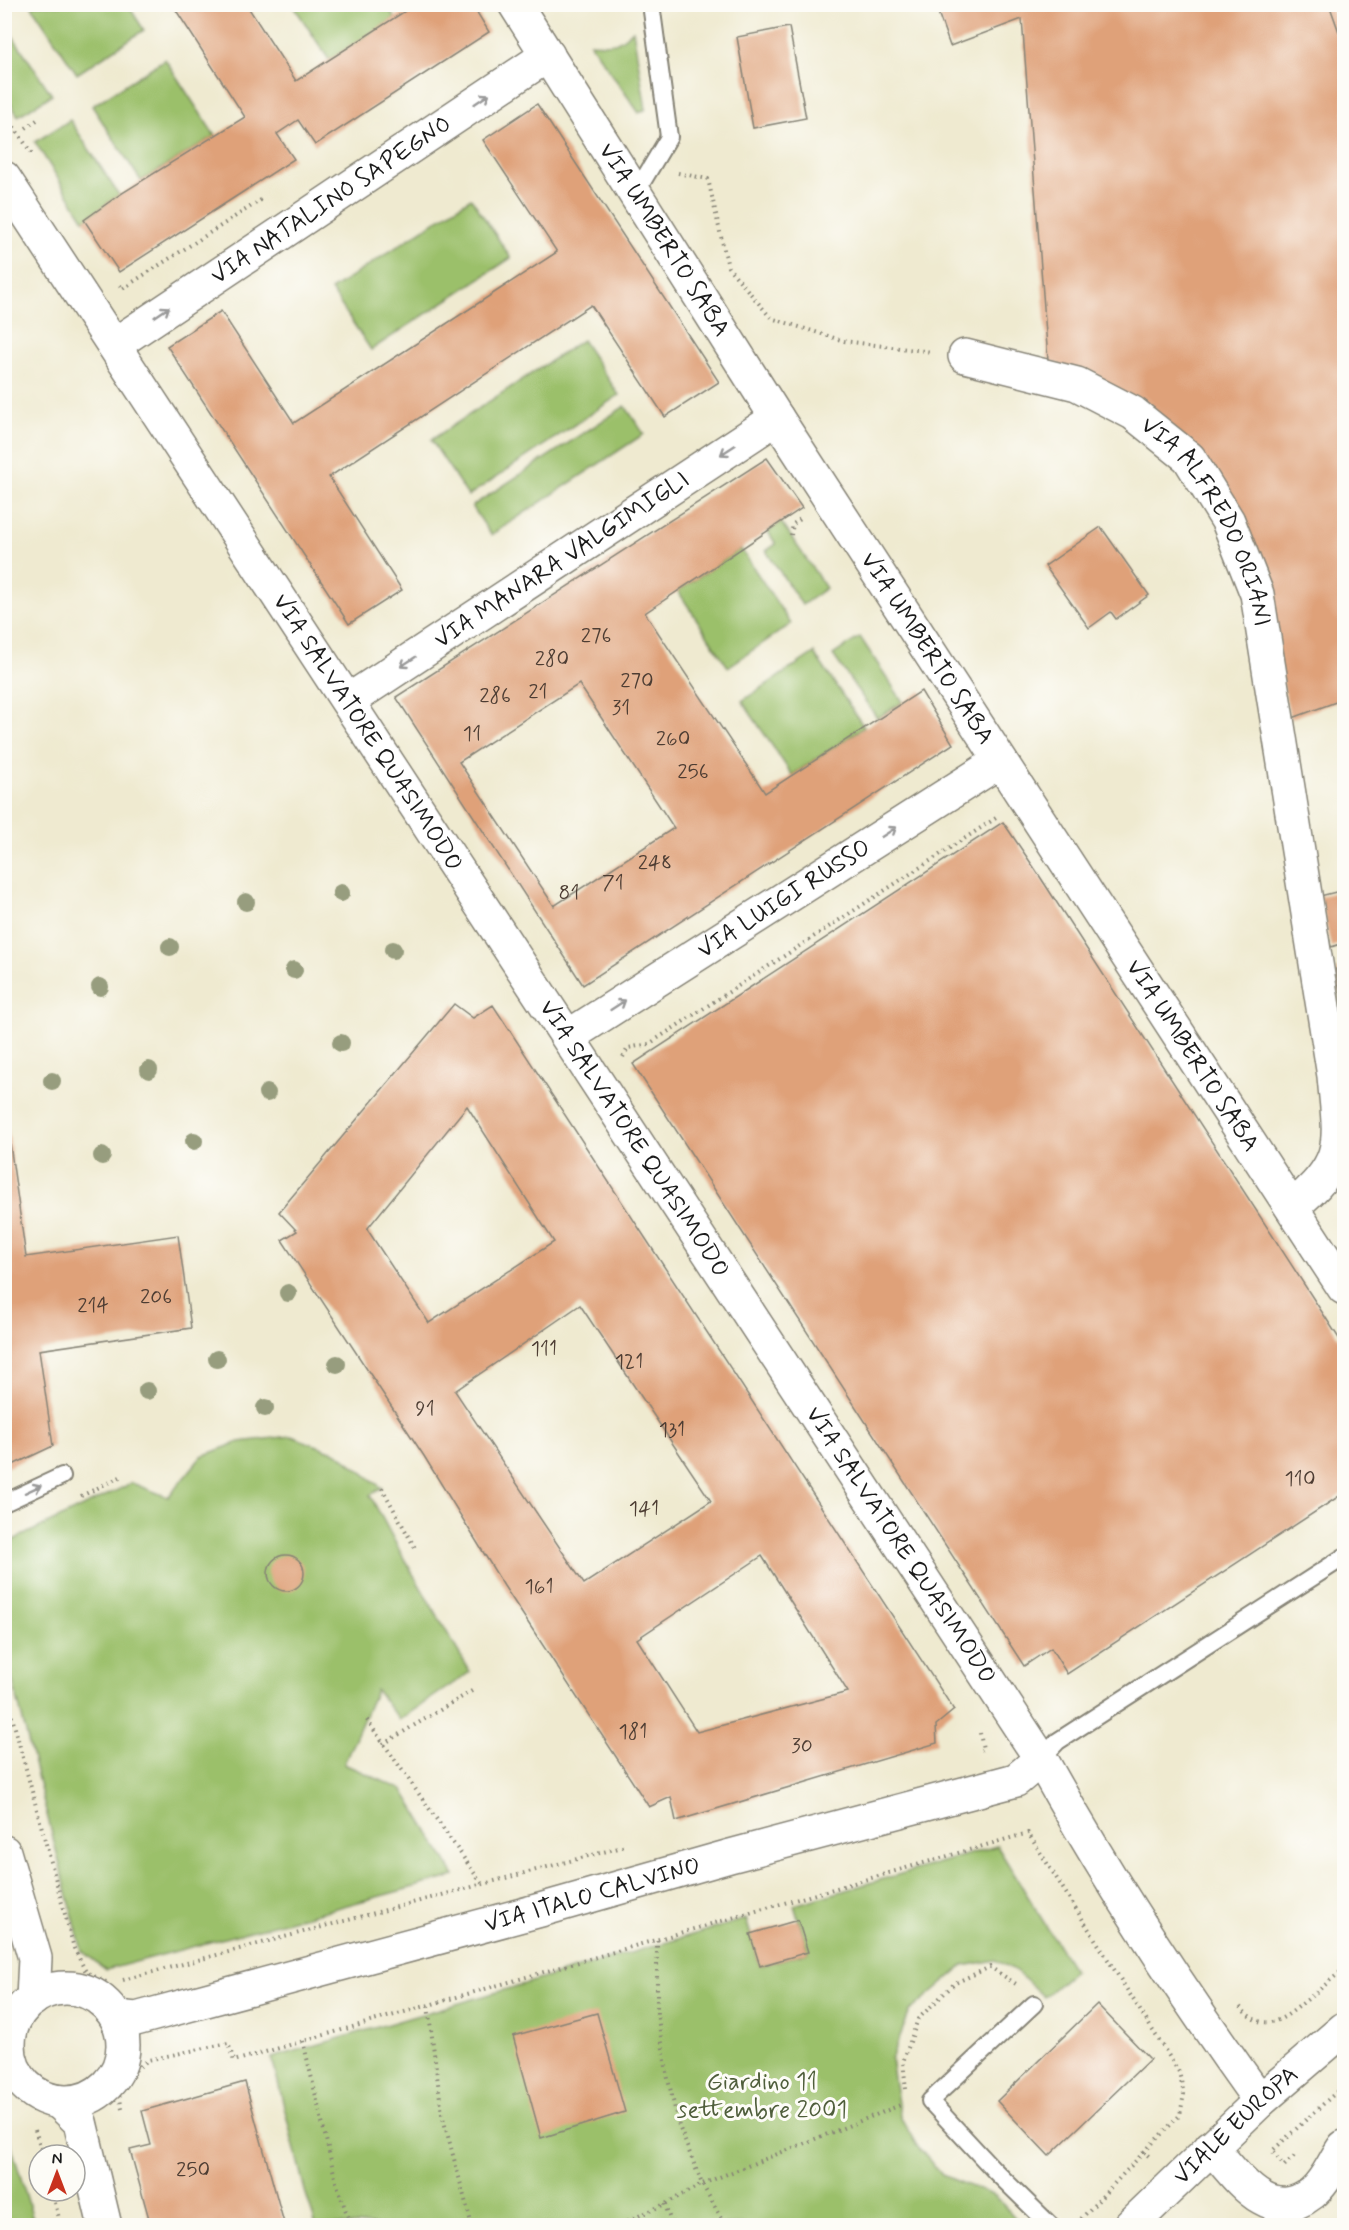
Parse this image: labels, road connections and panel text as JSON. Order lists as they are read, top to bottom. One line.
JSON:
{"streets":{"street":["VIA NATALINO SAPEGNO","VIA UMBERTO SABA","VIA ALFREDO ORIANI","VIA MANARA VALGIMIGLI","VIA SALVATORE QUASIMODO","VIA LUIGI RUSSO","VIA ITALO CALVINO","VIALE EUROPA"]},"crossings":[["VIA NATALINO SAPEGNO","VIA UMBERTO SABA"],["VIA NATALINO SAPEGNO","VIA SALVATORE QUASIMODO"],["VIA UMBERTO SABA","VIA ALFREDO ORIANI"],["VIA UMBERTO SABA","VIA MANARA VALGIMIGLI"],["VIA UMBERTO SABA","VIA LUIGI RUSSO"],["VIA MANARA VALGIMIGLI","VIA SALVATORE QUASIMODO"],["VIA SALVATORE QUASIMODO","VIA LUIGI RUSSO"],["VIA SALVATORE QUASIMODO","VIA ITALO CALVINO"],["VIA SALVATORE QUASIMODO","VIALE EUROPA"]],"one_way":["VIA NATALINO SAPEGNO","VIA MANARA VALGIMIGLI","VIA LUIGI RUSSO"],"parks":["Giardino 11 settembre 2001"],"house_numbers":["276","280","270","21","286","31","11","260","256","248","71","81","206","214","111","121","91","131","110","141","161","181","30","250"],"north":"top"}
